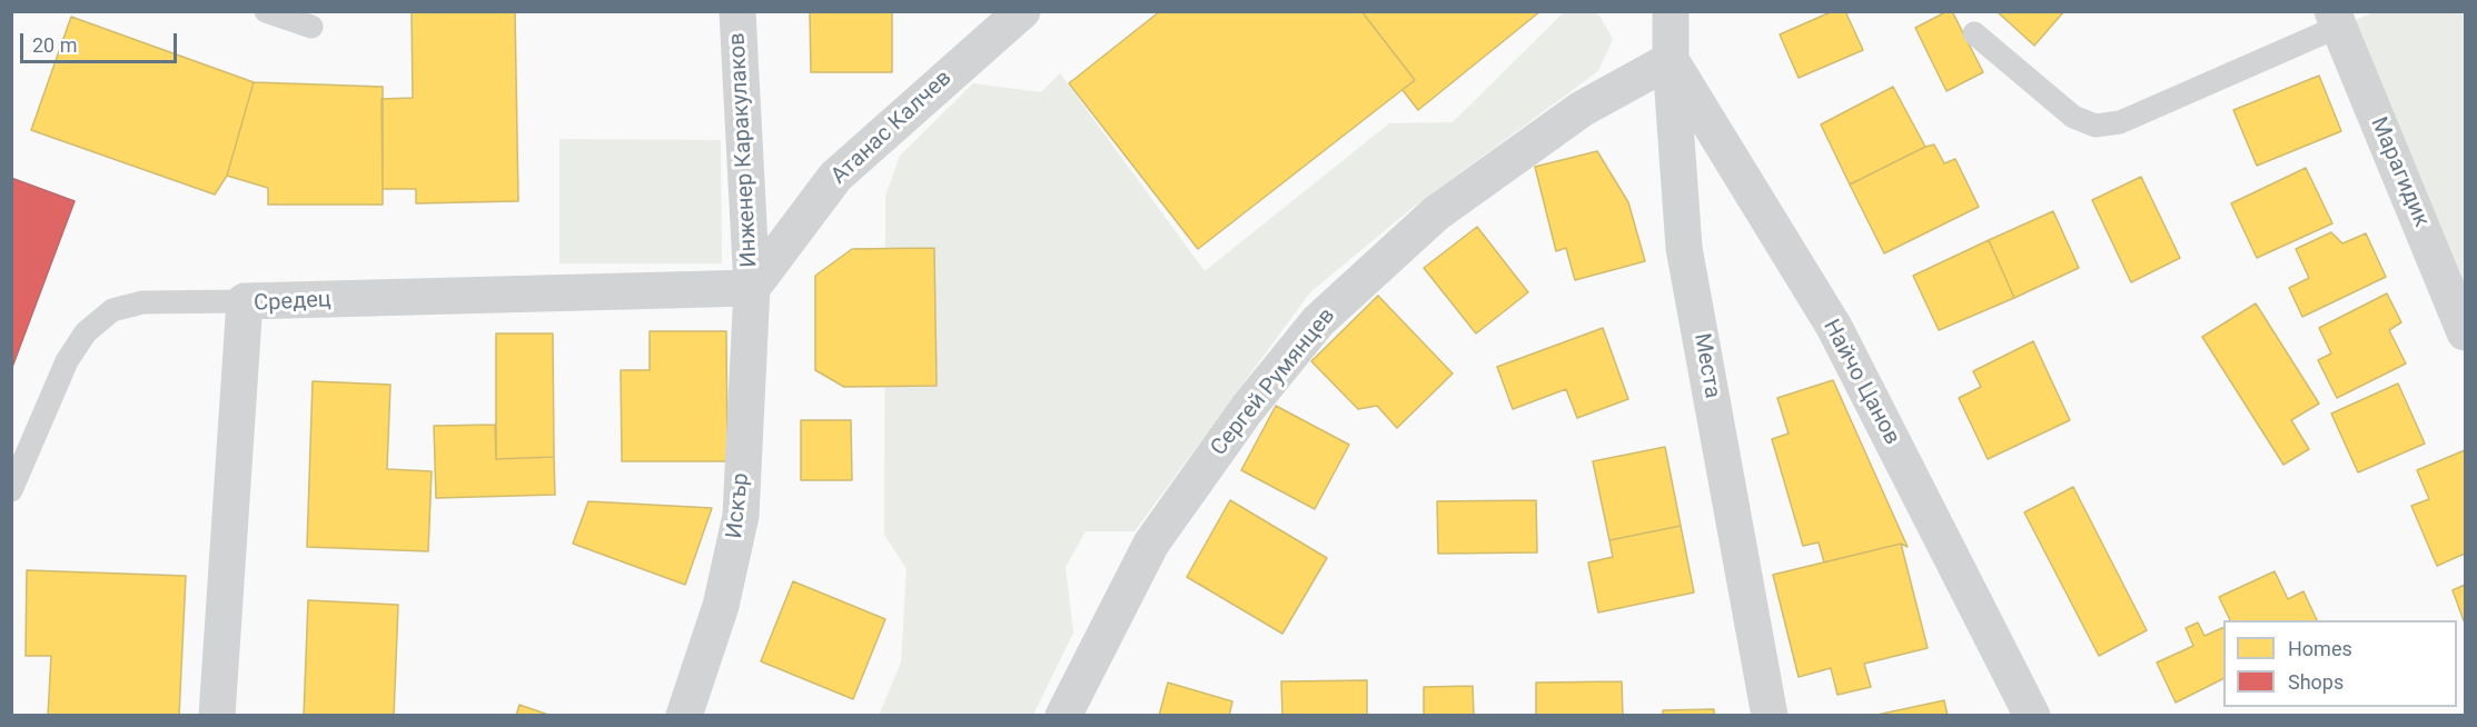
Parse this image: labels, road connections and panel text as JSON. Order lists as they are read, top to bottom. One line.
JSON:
{"streets":{"street":["Атанас Калчев","Инженер Каракулаков","Марагидик","Средец","Места","Сергей Румянцев","Найчо Цанов","Искър"]},"crossings":[["Атанас Калчев","Инженер Каракулаков"],["Атанас Калчев","Средец"],["Атанас Калчев","Искър"],["Инженер Каракулаков","Средец"],["Инженер Каракулаков","Искър"],["Средец","Искър"],["Места","Сергей Румянцев"],["Места","Найчо Цанов"],["Сергей Румянцев","Найчо Цанов"]],"legend":["Homes","Shops"],"scale_bar":"20 m"}
